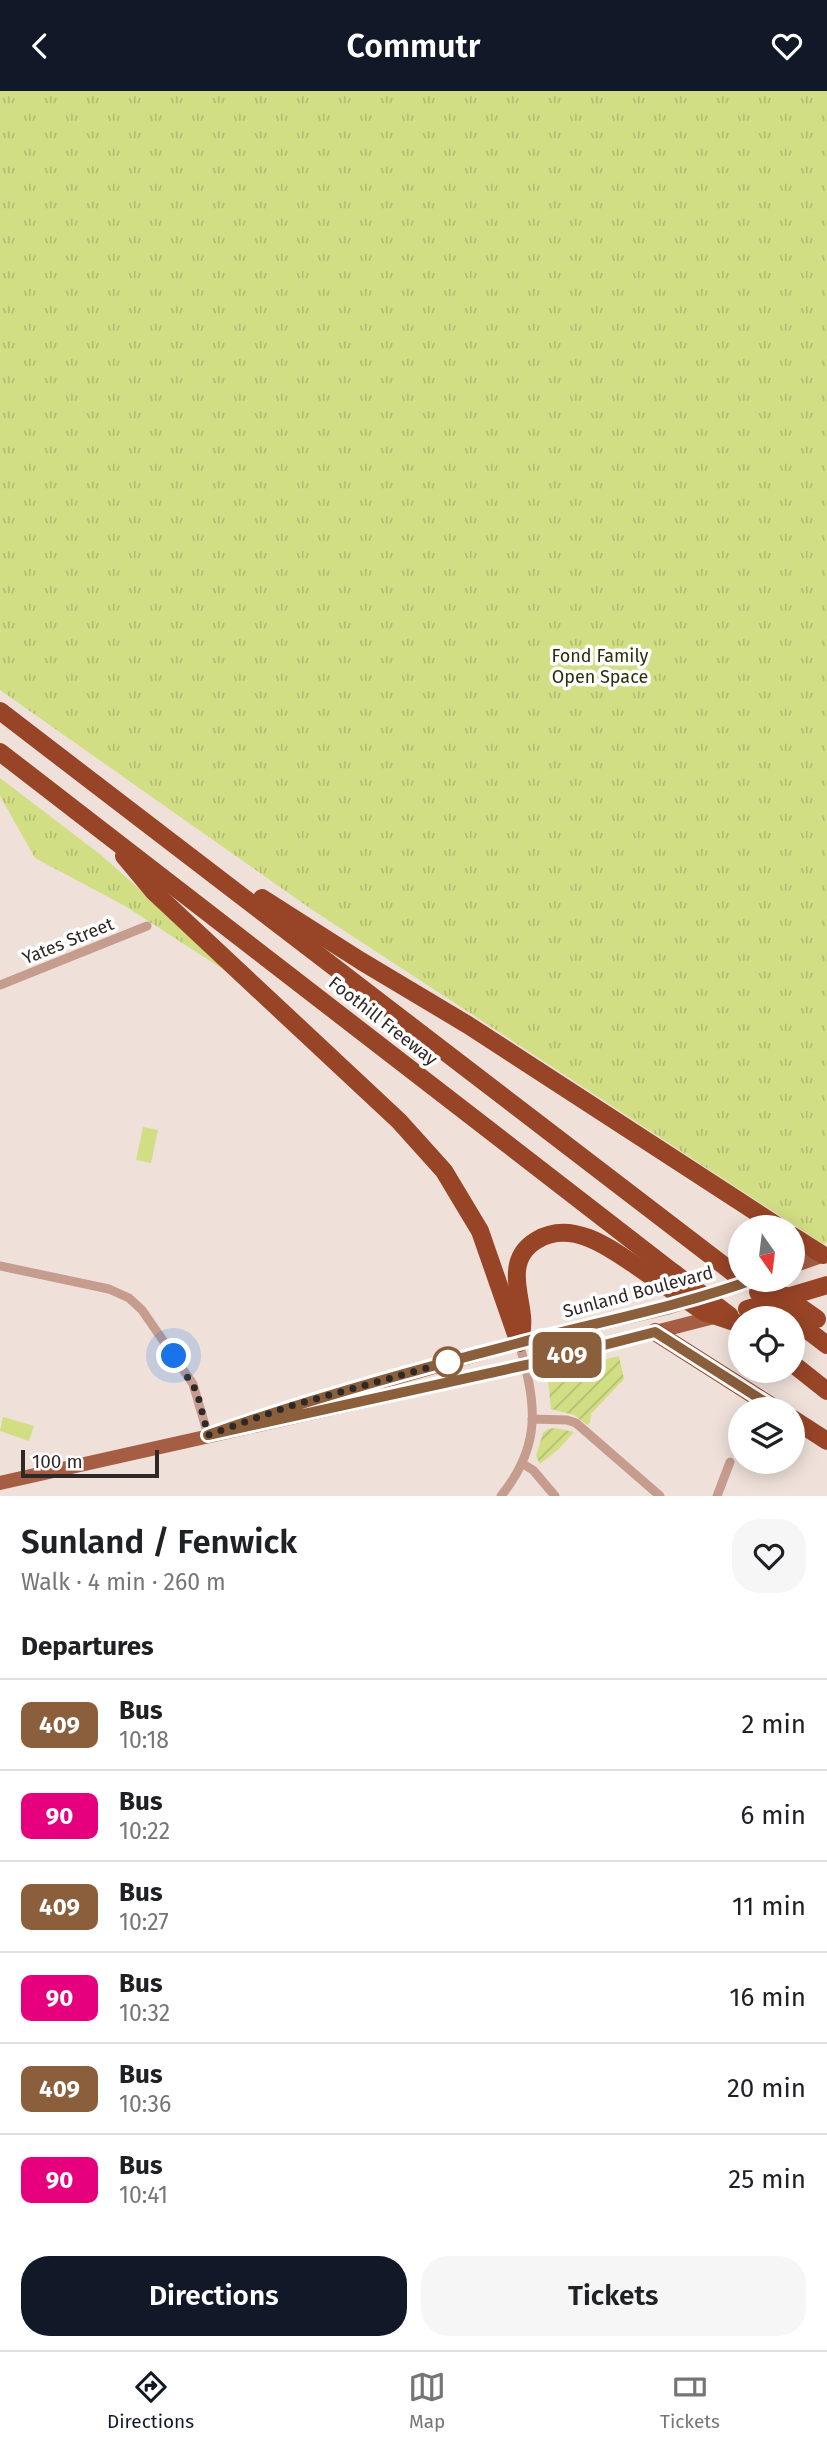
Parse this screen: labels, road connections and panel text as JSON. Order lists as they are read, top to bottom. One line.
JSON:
{"streets":{"highway":["Foothill Freeway"],"main road":["Sunland Boulevard"],"street":["Yates Street"]},"parks":["Fond Family Open Space"],"lines":["bus line 409"],"scale_bar":"100 m","north":"bottom","page":{"header":"Commutr","on_map":"409","scale":"100 m","heading":[["Sunland / Fenwick","Walk · 4 min · 260 m"],"Departures"],"list":[{"mark":"409","name":"Bus","note":"10:18","value":"2 min"},{"mark":"90","name":"Bus","note":"10:22","value":"6 min"},{"mark":"409","name":"Bus","note":"10:27","value":"11 min"},{"mark":"90","name":"Bus","note":"10:32","value":"16 min"},{"mark":"409","name":"Bus","note":"10:36","value":"20 min"},{"mark":"90","name":"Bus","note":"10:41","value":"25 min"}],"buttons":["Directions","Tickets"],"tabs":["Directions","Map","Tickets"]}}
